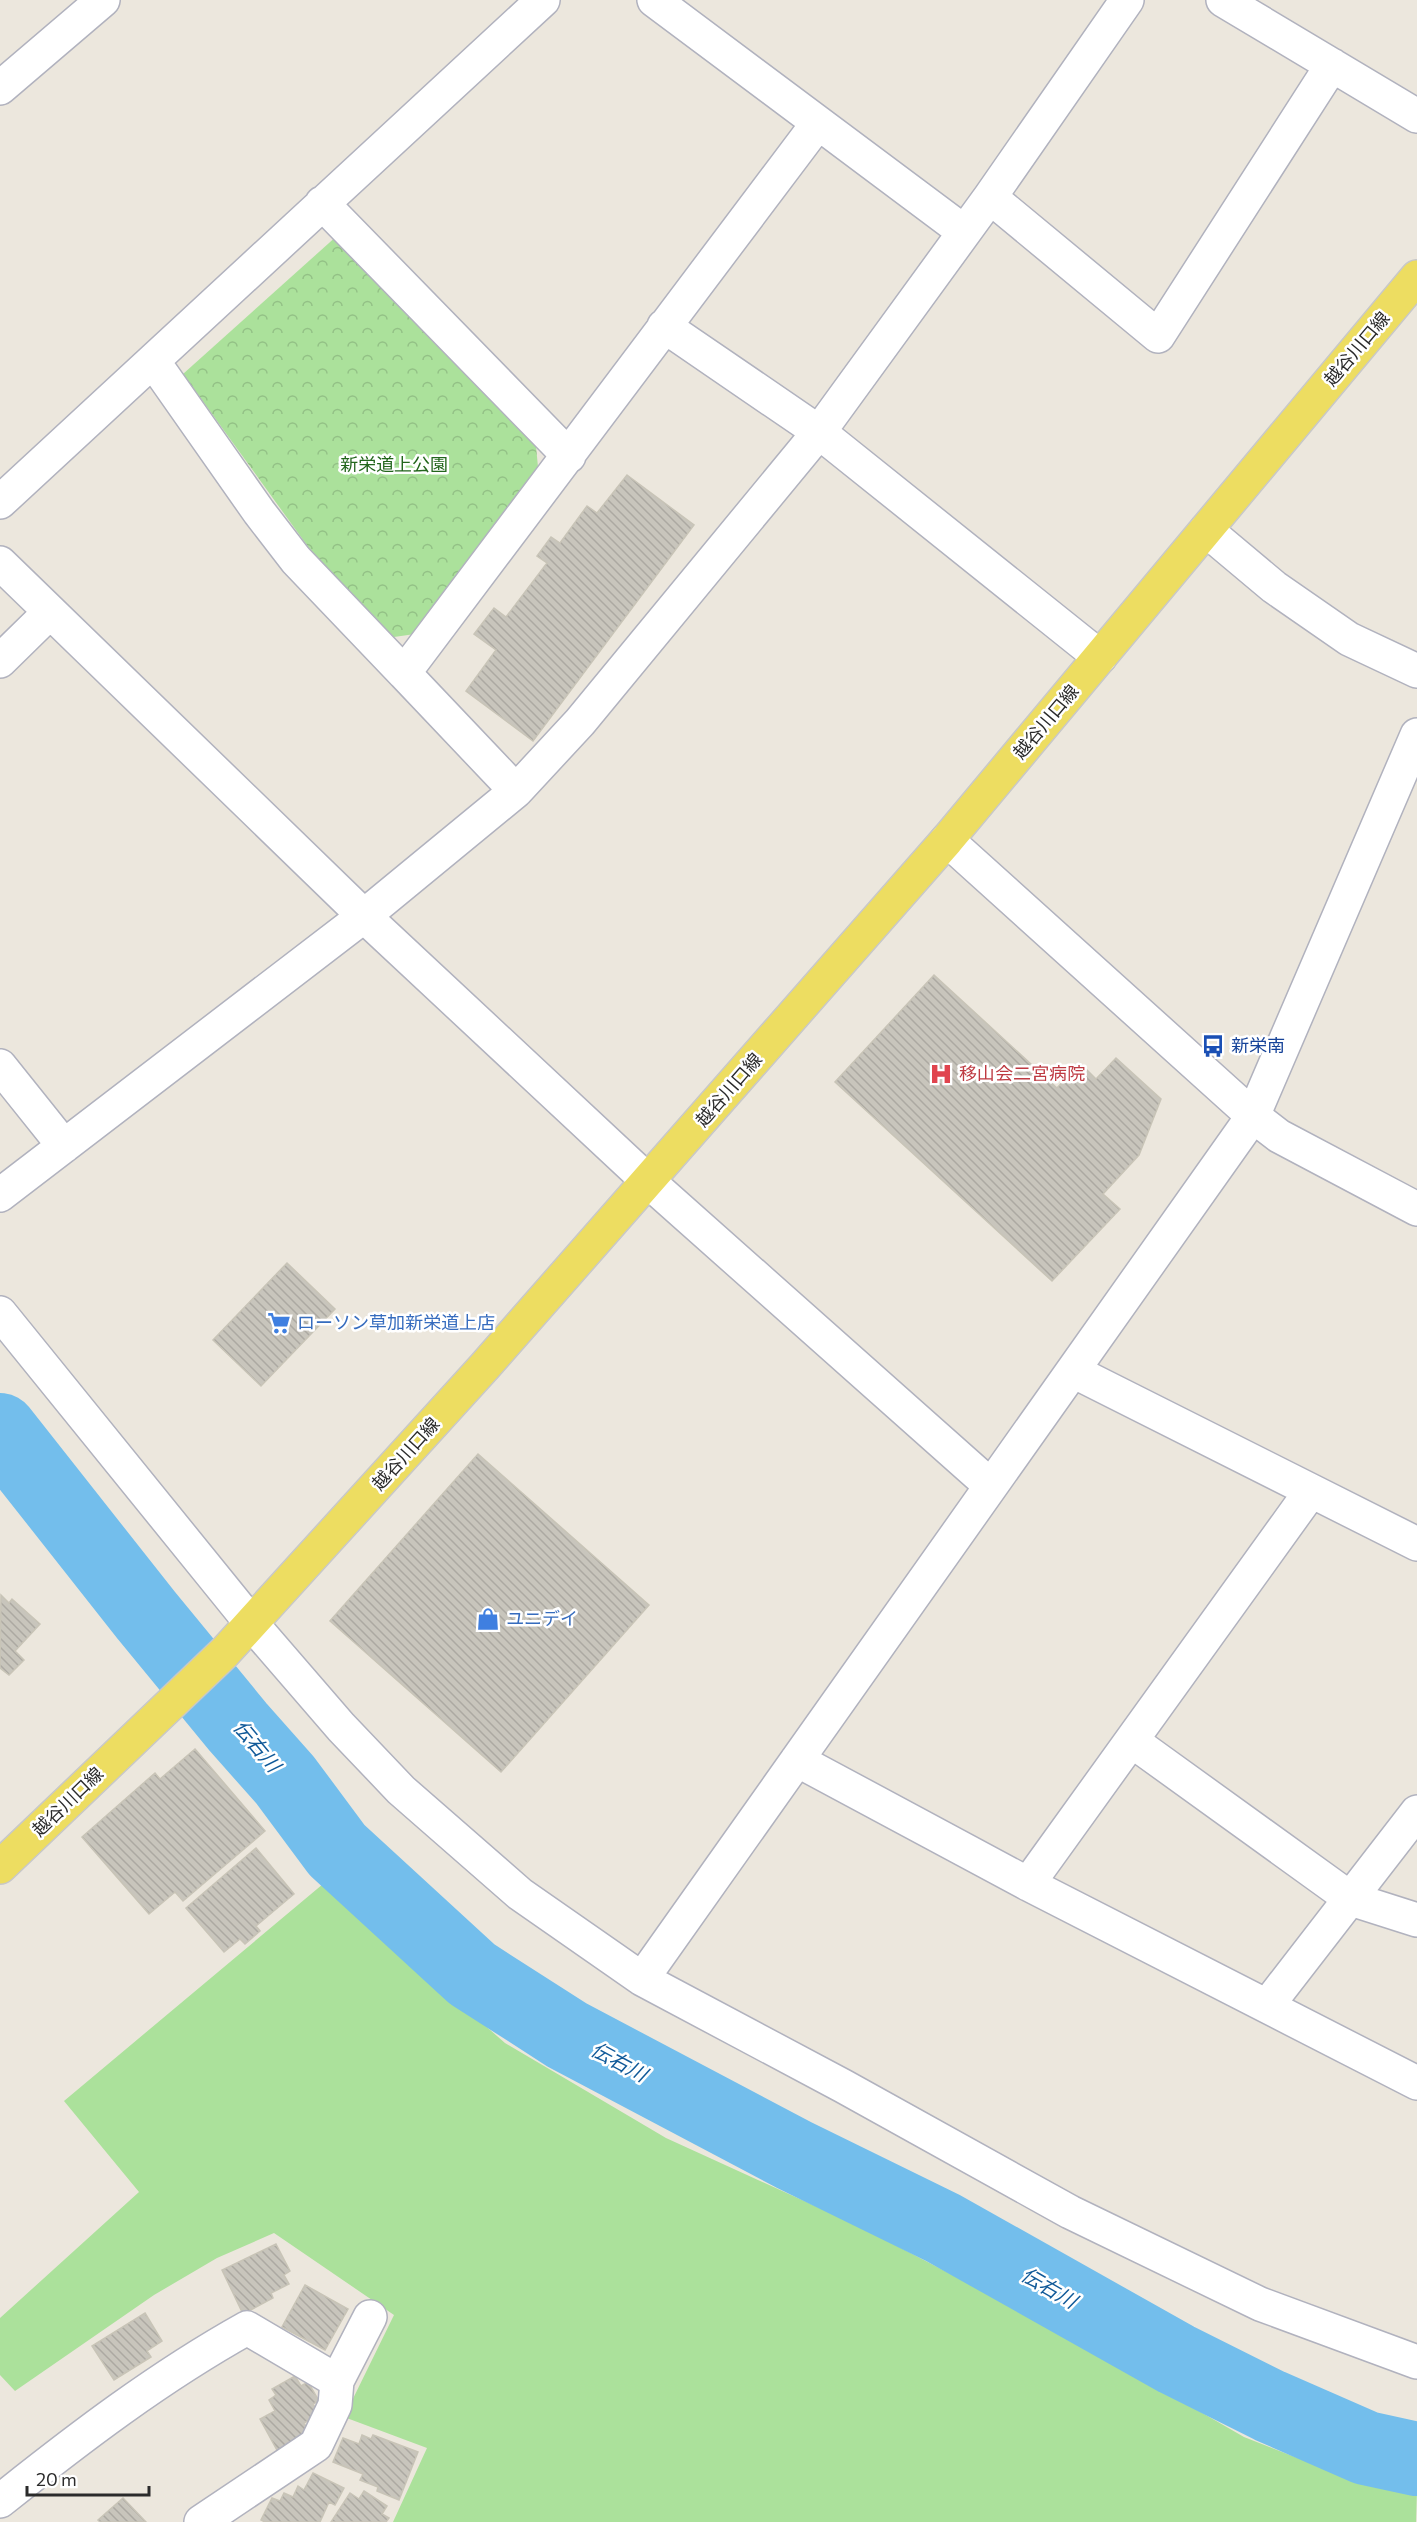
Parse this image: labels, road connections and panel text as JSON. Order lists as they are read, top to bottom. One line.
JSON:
{"streets":{"main road":["越谷川口線"]},"water":["伝右川"],"parks":["新栄道上公園"],"places":{"bus stop":["新栄南"],"hospital":["移山会二宮病院"],"supermarket":["ローソン草加新栄道上店"],"shop":["ユニデイ"]},"scale_bar":"20 m"}
